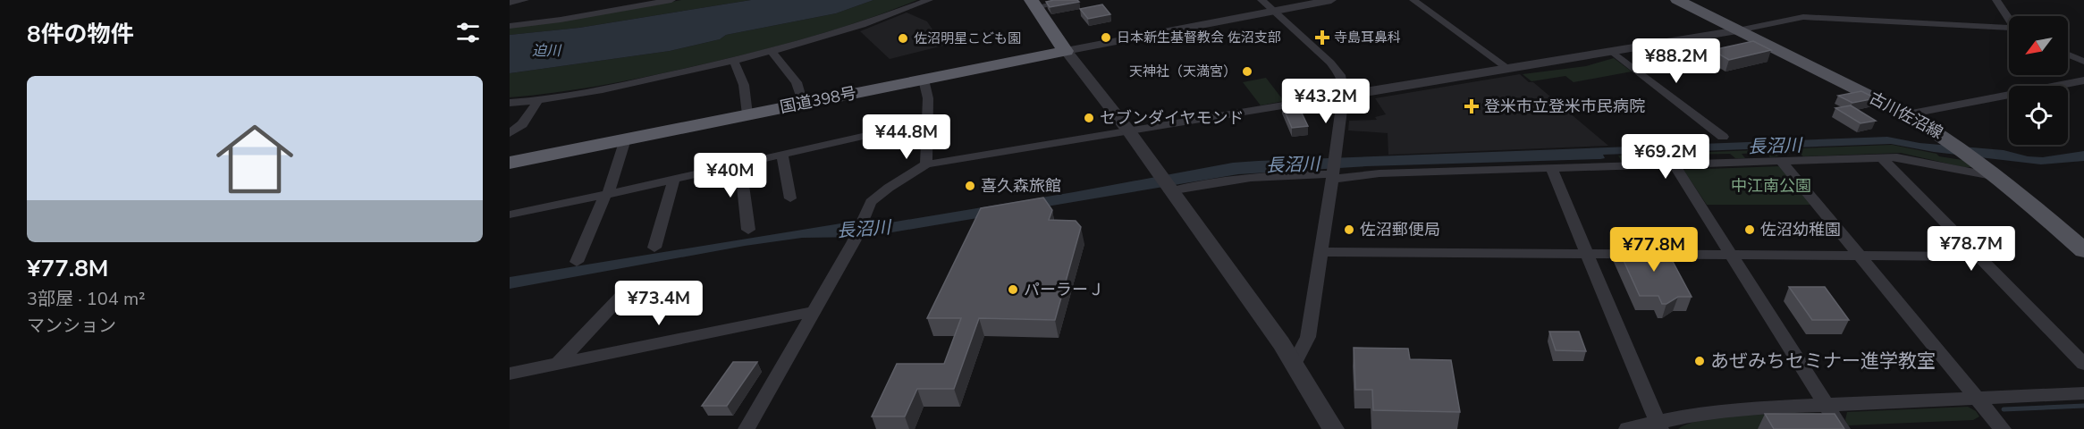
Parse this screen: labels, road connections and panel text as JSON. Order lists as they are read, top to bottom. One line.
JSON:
{"streets":{"highway":["国道398号"],"main road":["古川佐沼線"]},"water":["迫川","長沼川"],"parks":["中江南公園"],"places":{"other":["日本新生基督教会 佐沼支部","佐沼明星こども園","天神社（天満宮）","セブンダイヤモンド","喜久森旅館","佐沼郵便局","佐沼幼稚園","パーラーＪ","あぜみちセミナー進学教室"],"health":["寺島耳鼻科","登米市立登米市民病院"]},"north":"bottom left","page":{"heading":"8件の物件","price":["¥88.2M","¥43.2M","¥44.8M","¥69.2M","¥40M","¥78.7M","¥77.8M","¥73.4M"],"list":[{"name":"¥77.8M","note":"3部屋 · 104 m² · マンション"}]}}
